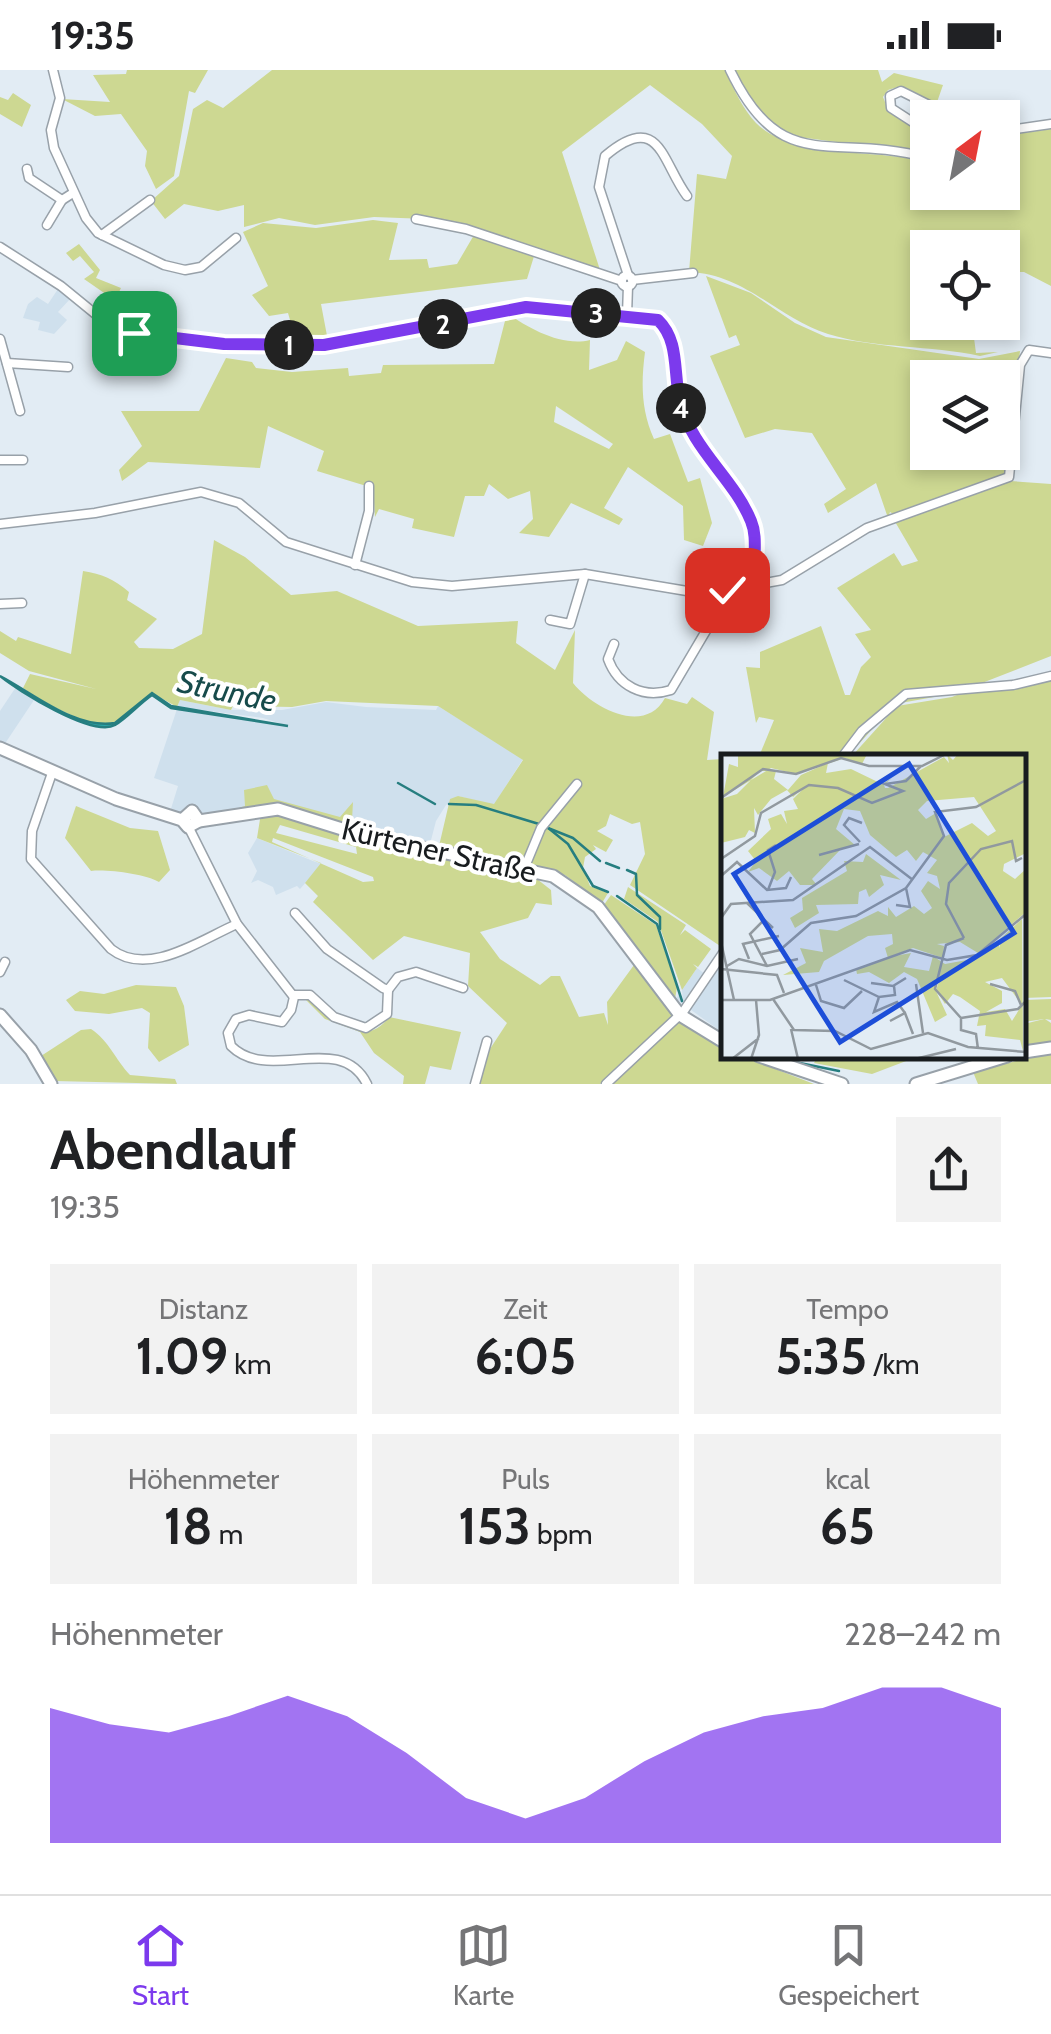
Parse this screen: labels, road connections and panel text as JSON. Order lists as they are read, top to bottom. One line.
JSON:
{"streets":{"main road":["Kürtener Straße"]},"water":["Strunde"],"north":"top right","page":{"status":"19:35","pins":["3","2","1","4"],"heading":["Abendlauf","19:35"],"stats":[["Distanz","1.09 km"],["Zeit","6:05"],["Tempo","5:35 /km"],["Höhenmeter","18 m"],["Puls","153 bpm"],["kcal","65"]],"chart":["Höhenmeter","228–242 m"],"tabs":["Start","Karte","Gespeichert"]}}
